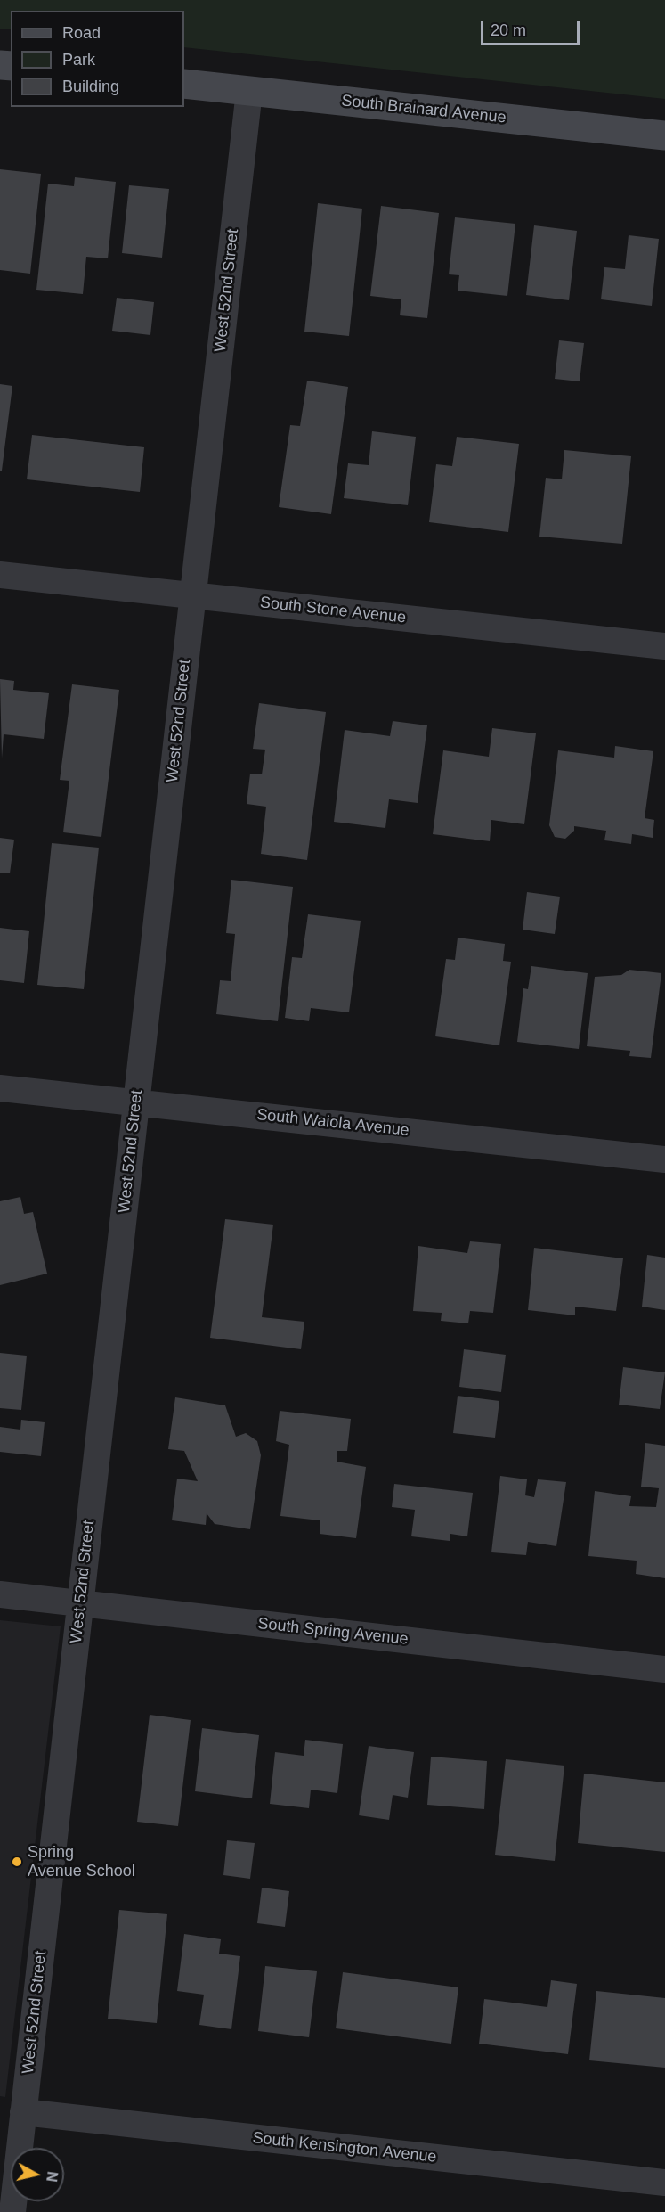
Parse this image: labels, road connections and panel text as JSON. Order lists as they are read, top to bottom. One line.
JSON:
{"streets":{"street":["South Brainard Avenue","West 52nd Street","South Stone Avenue","South Waiola Avenue","South Spring Avenue","South Kensington Avenue"]},"crossings":[["South Brainard Avenue","West 52nd Street"],["West 52nd Street","South Stone Avenue"],["West 52nd Street","South Waiola Avenue"],["West 52nd Street","South Spring Avenue"],["West 52nd Street","South Kensington Avenue"]],"places":["Spring Avenue School"],"legend":["Road","Park","Building"],"scale_bar":"20 m","north":"right"}
